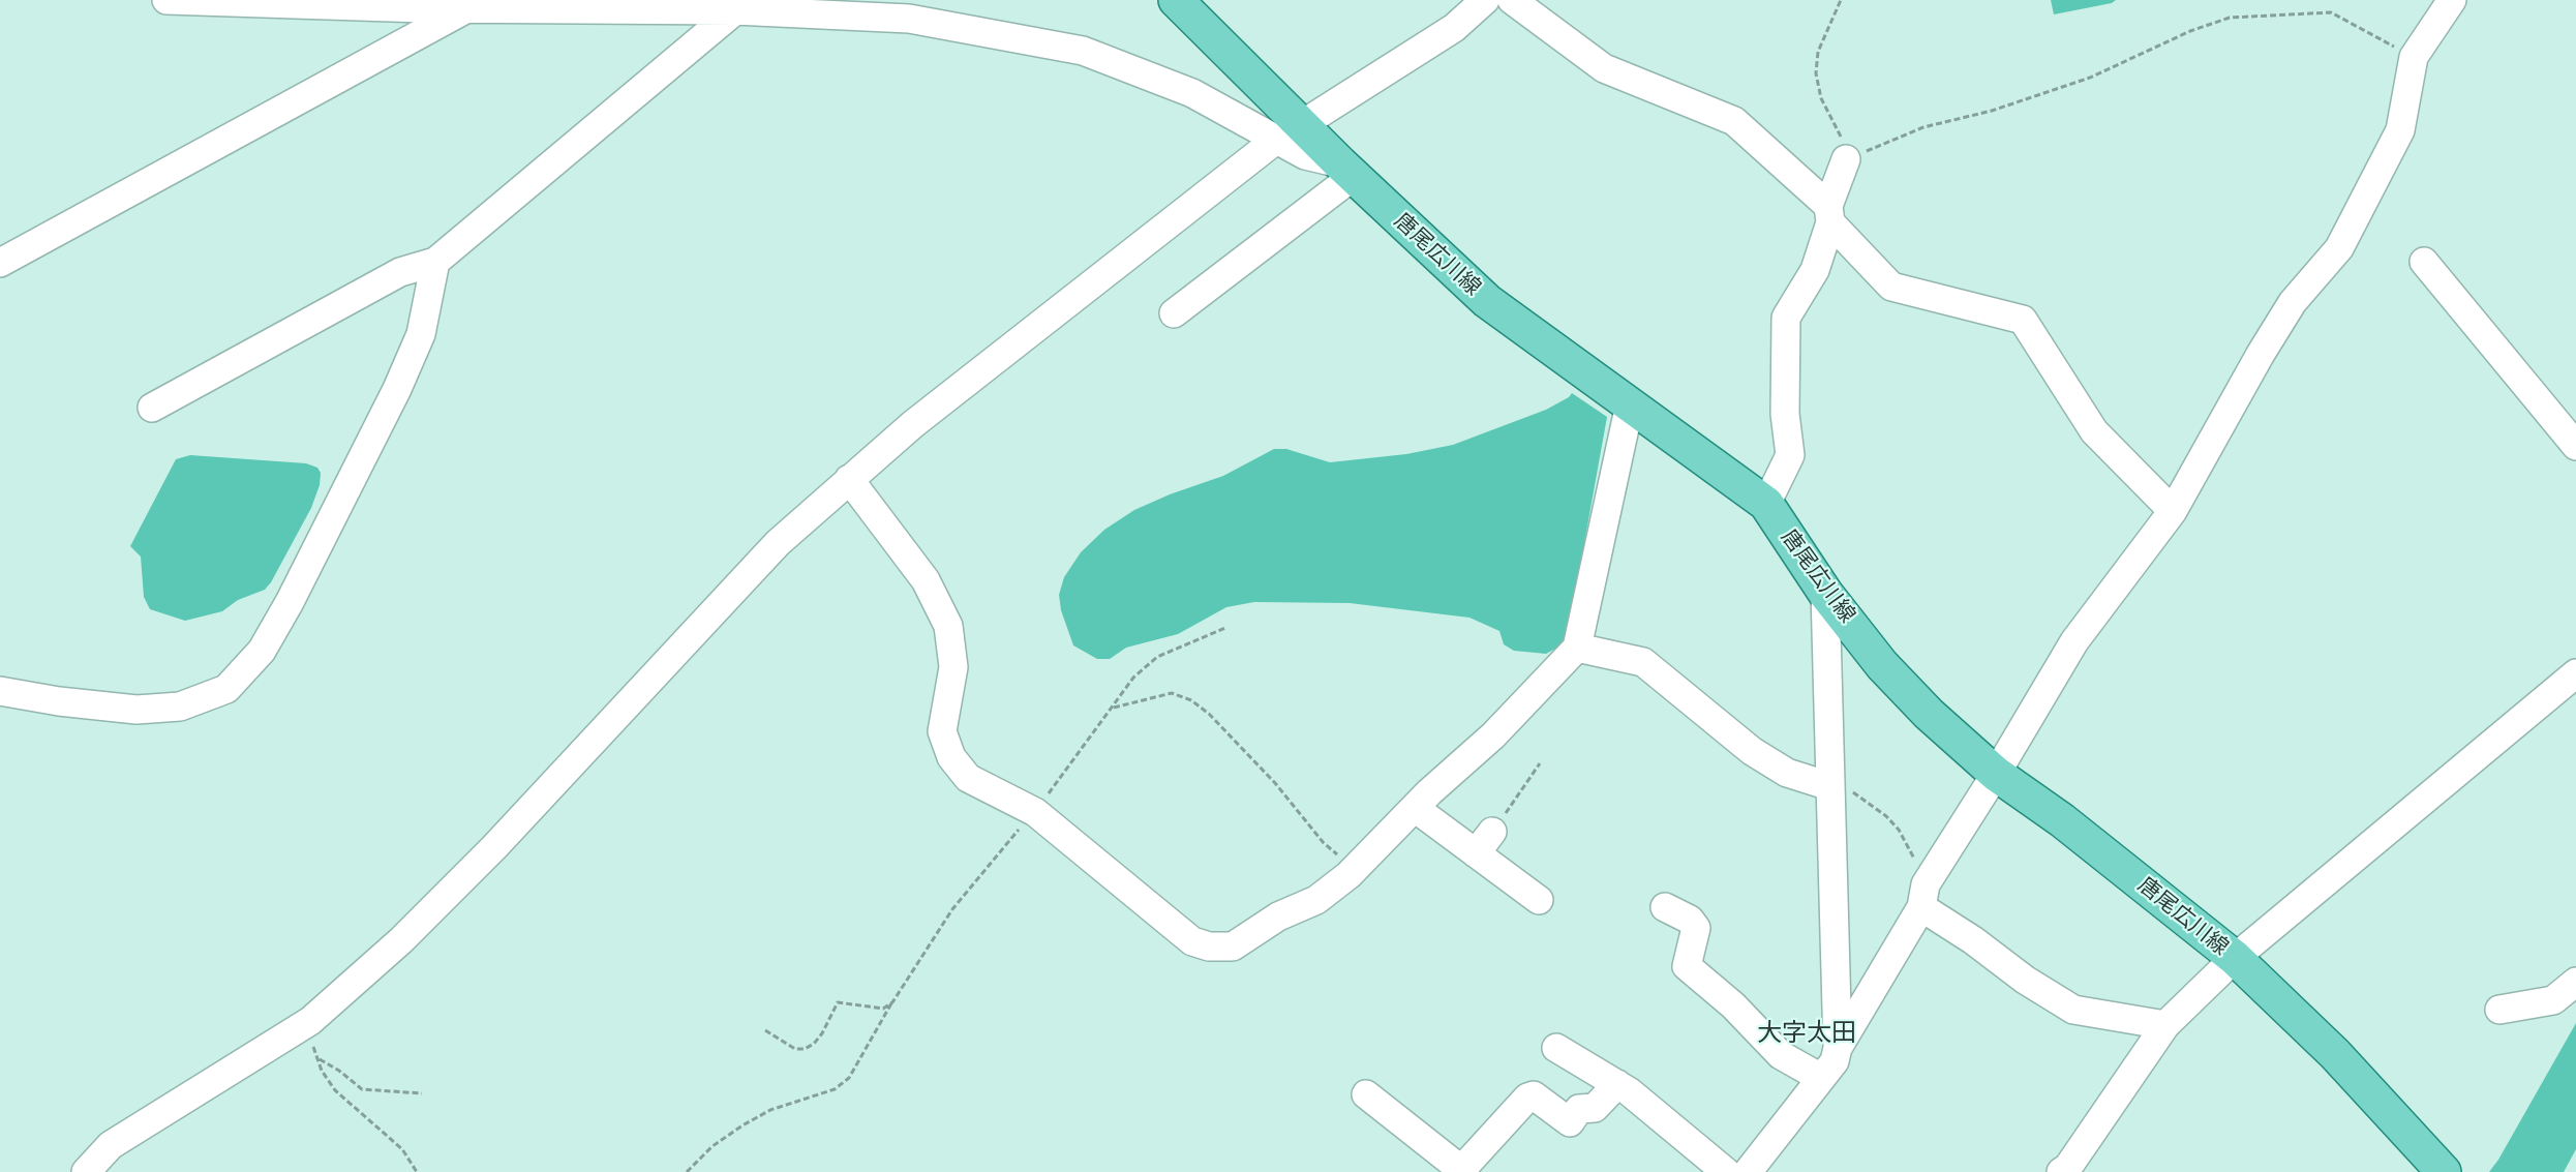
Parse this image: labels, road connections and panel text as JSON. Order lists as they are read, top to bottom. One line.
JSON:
{"streets":{"main road":["唐尾広川線"]},"districts":["大字太田"]}
